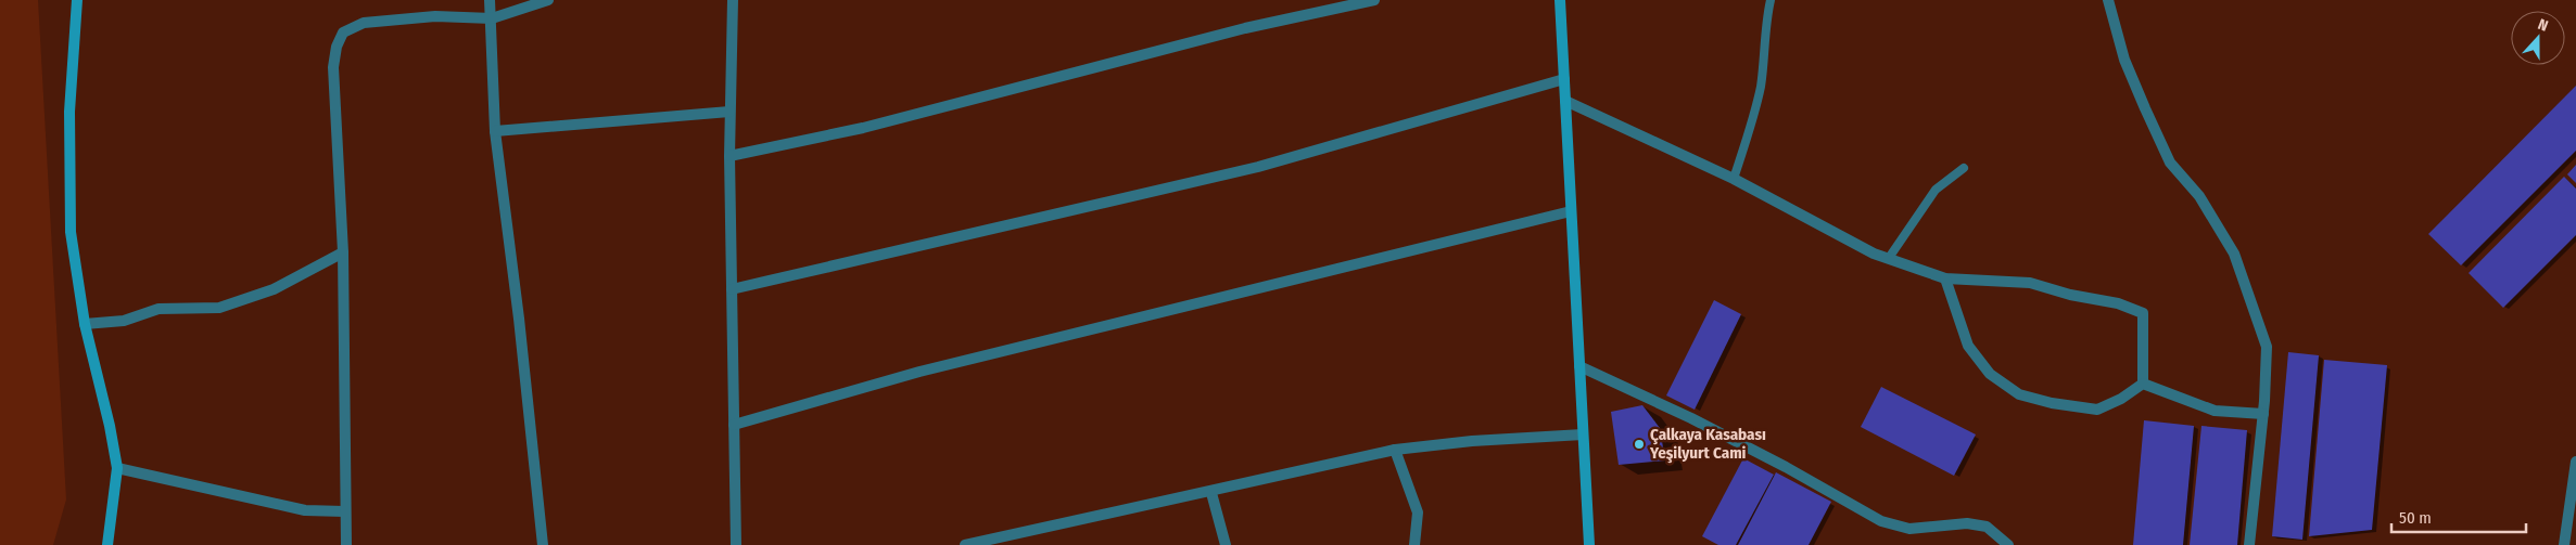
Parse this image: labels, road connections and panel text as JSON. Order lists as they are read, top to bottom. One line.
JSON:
{"places":["Çalkaya Kasabası Yeşilyurt Cami"],"scale_bar":"50 m","north":"top"}
